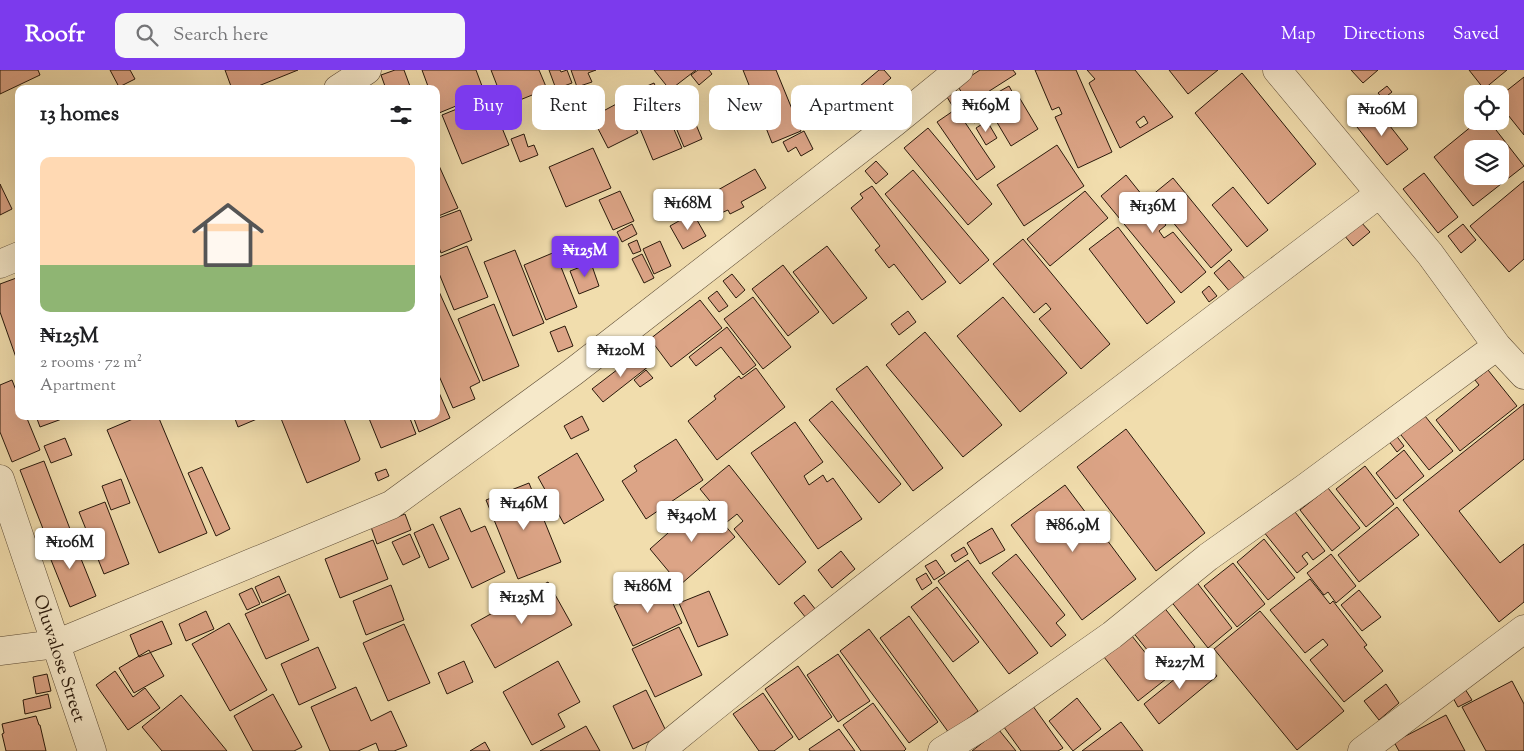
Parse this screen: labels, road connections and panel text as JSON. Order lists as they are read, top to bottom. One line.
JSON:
{"streets":{"street":["Oluwalose Street"]},"page":{"header":"Roofr","search":"Search here","nav":["Map","Directions","Saved"],"chip":["Buy","Rent","Filters","New","Apartment"],"heading":"13 homes","price":["₦169M","₦106M","₦168M","₦136M","₦125M","₦120M","₦146M","₦340M","₦86.9M","₦106M","₦186M","₦125M","₦227M"],"list":[{"name":"₦125M","note":"2 rooms · 72 m² · Apartment"}]}}
